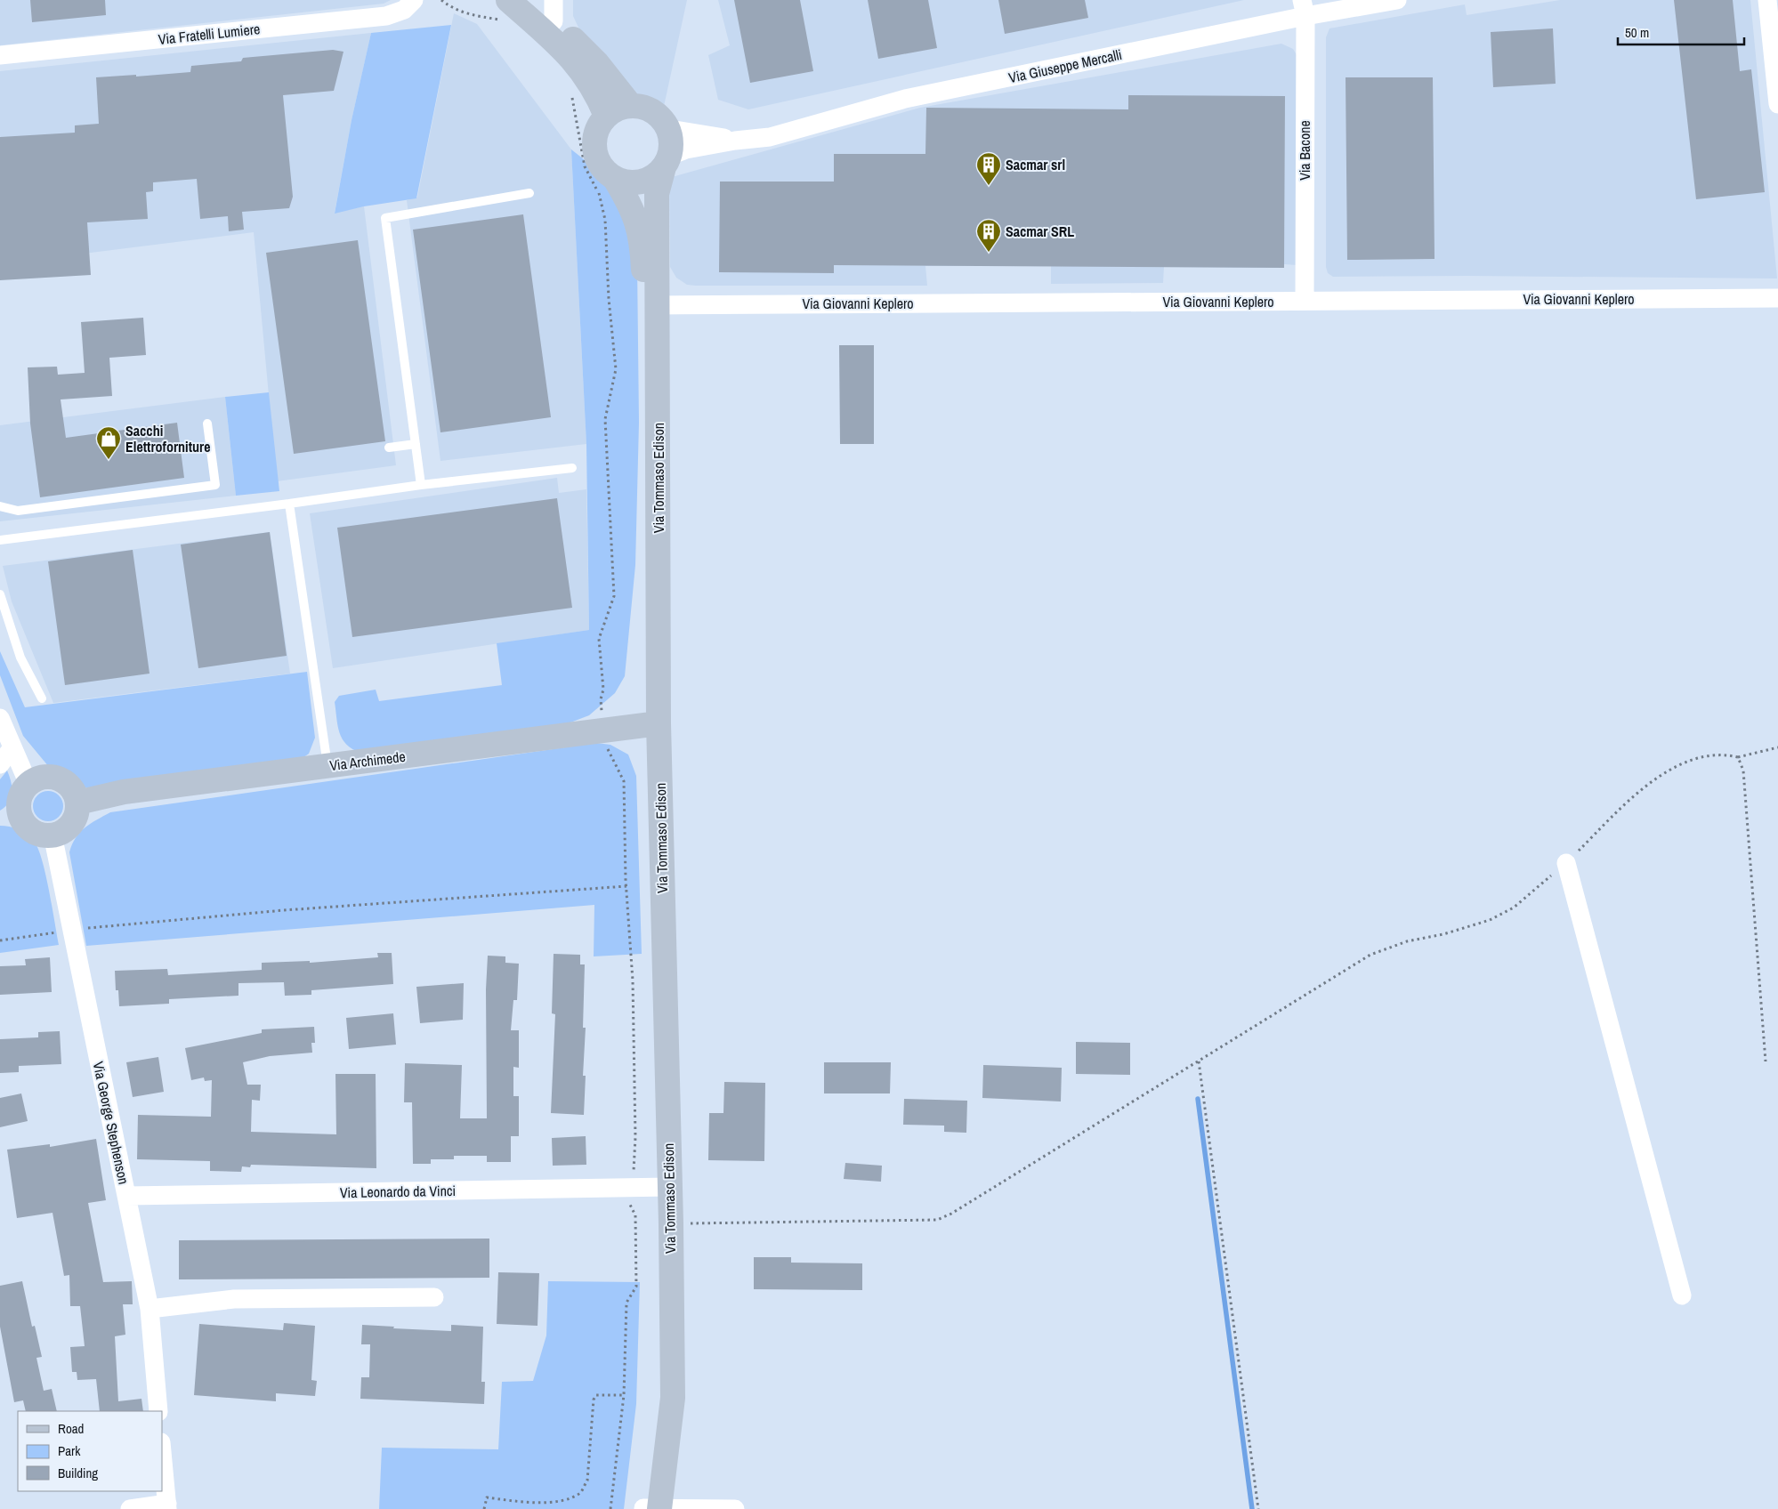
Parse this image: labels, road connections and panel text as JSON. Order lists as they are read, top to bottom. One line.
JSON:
{"streets":{"street":["Via Fratelli Lumiere","Via Giuseppe Mercalli","Via Bacone","Via Giovanni Keplero","Via Tommaso Edison","Via Archimede","Via George Stephenson","Via Leonardo da Vinci"]},"crossings":[["Via Giuseppe Mercalli","Via Bacone"],["Via Giuseppe Mercalli","Via Tommaso Edison"],["Via Bacone","Via Giovanni Keplero"],["Via Giovanni Keplero","Via Tommaso Edison"],["Via Tommaso Edison","Via Archimede"],["Via Tommaso Edison","Via Leonardo da Vinci"],["Via Archimede","Via George Stephenson"],["Via George Stephenson","Via Leonardo da Vinci"]],"places":{"building":["Sacmar srl","Sacmar SRL"],"shop":["Sacchi Elettroforniture"]},"legend":["Road","Park","Building"],"scale_bar":"50 m"}
